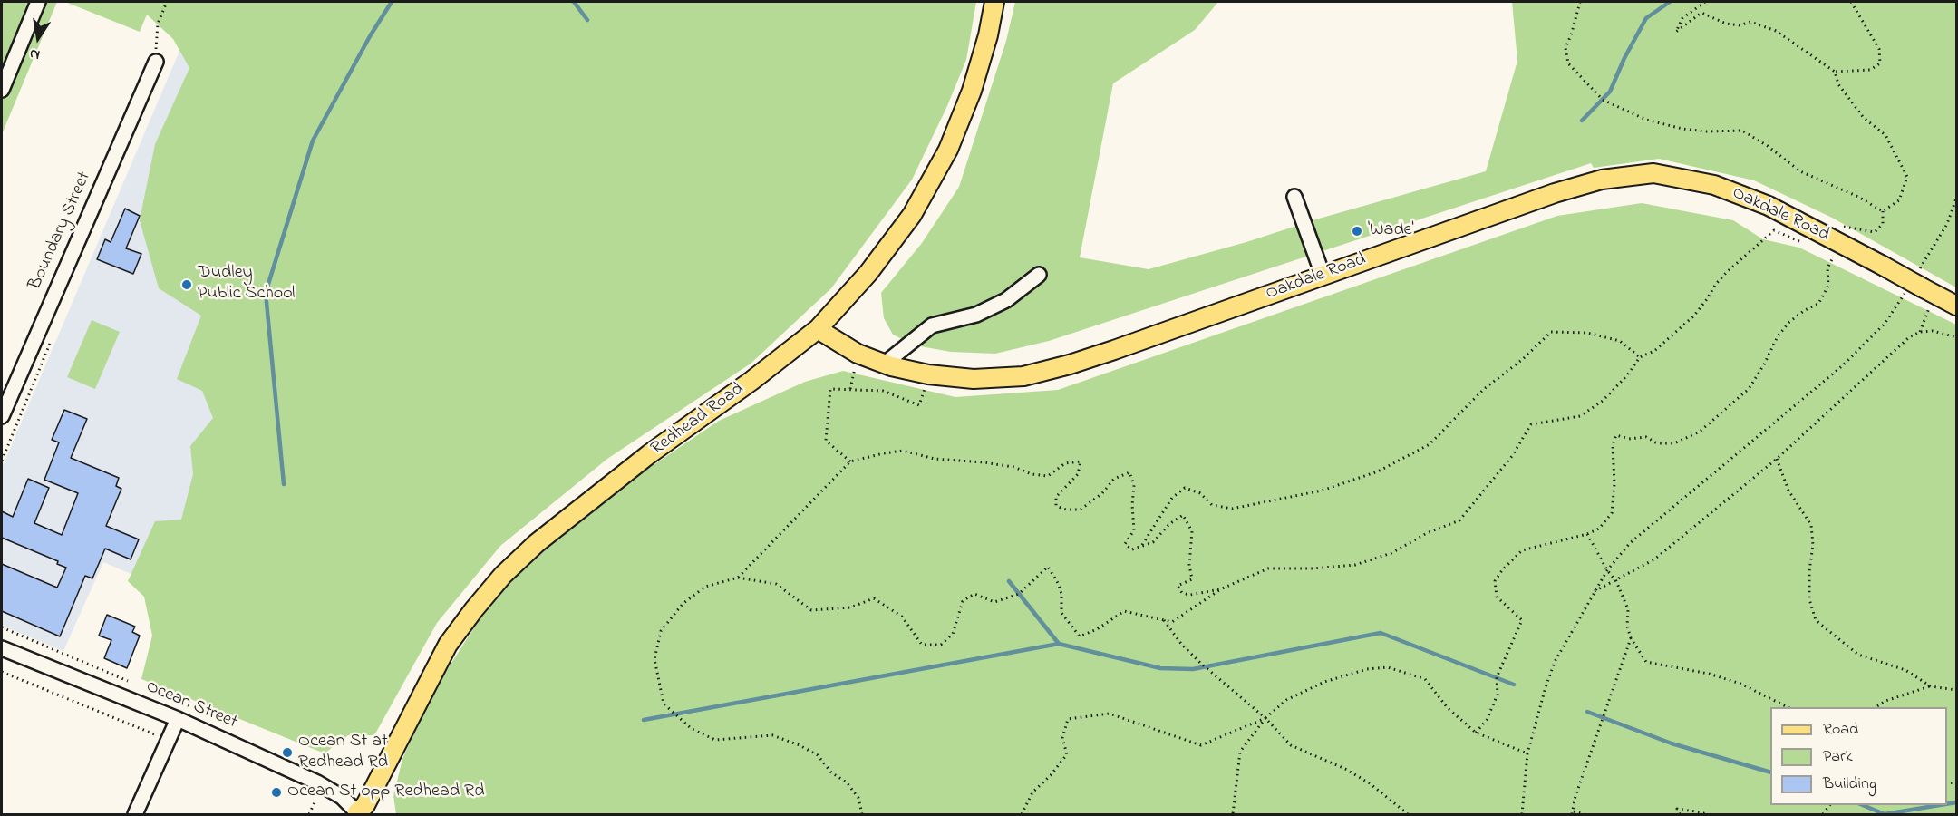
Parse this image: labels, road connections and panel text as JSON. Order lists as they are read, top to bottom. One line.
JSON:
{"streets":{"main road":["Oakdale Road","Redhead Road"],"street":["Boundary Street","Ocean Street"]},"crossings":[["Oakdale Road","Redhead Road"],["Redhead Road","Ocean Street"]],"places":["'Wade'","Dudley Public School","Ocean St at Redhead Rd","Ocean St opp Redhead Rd"],"legend":["Road","Park","Building"],"north":"bottom"}
